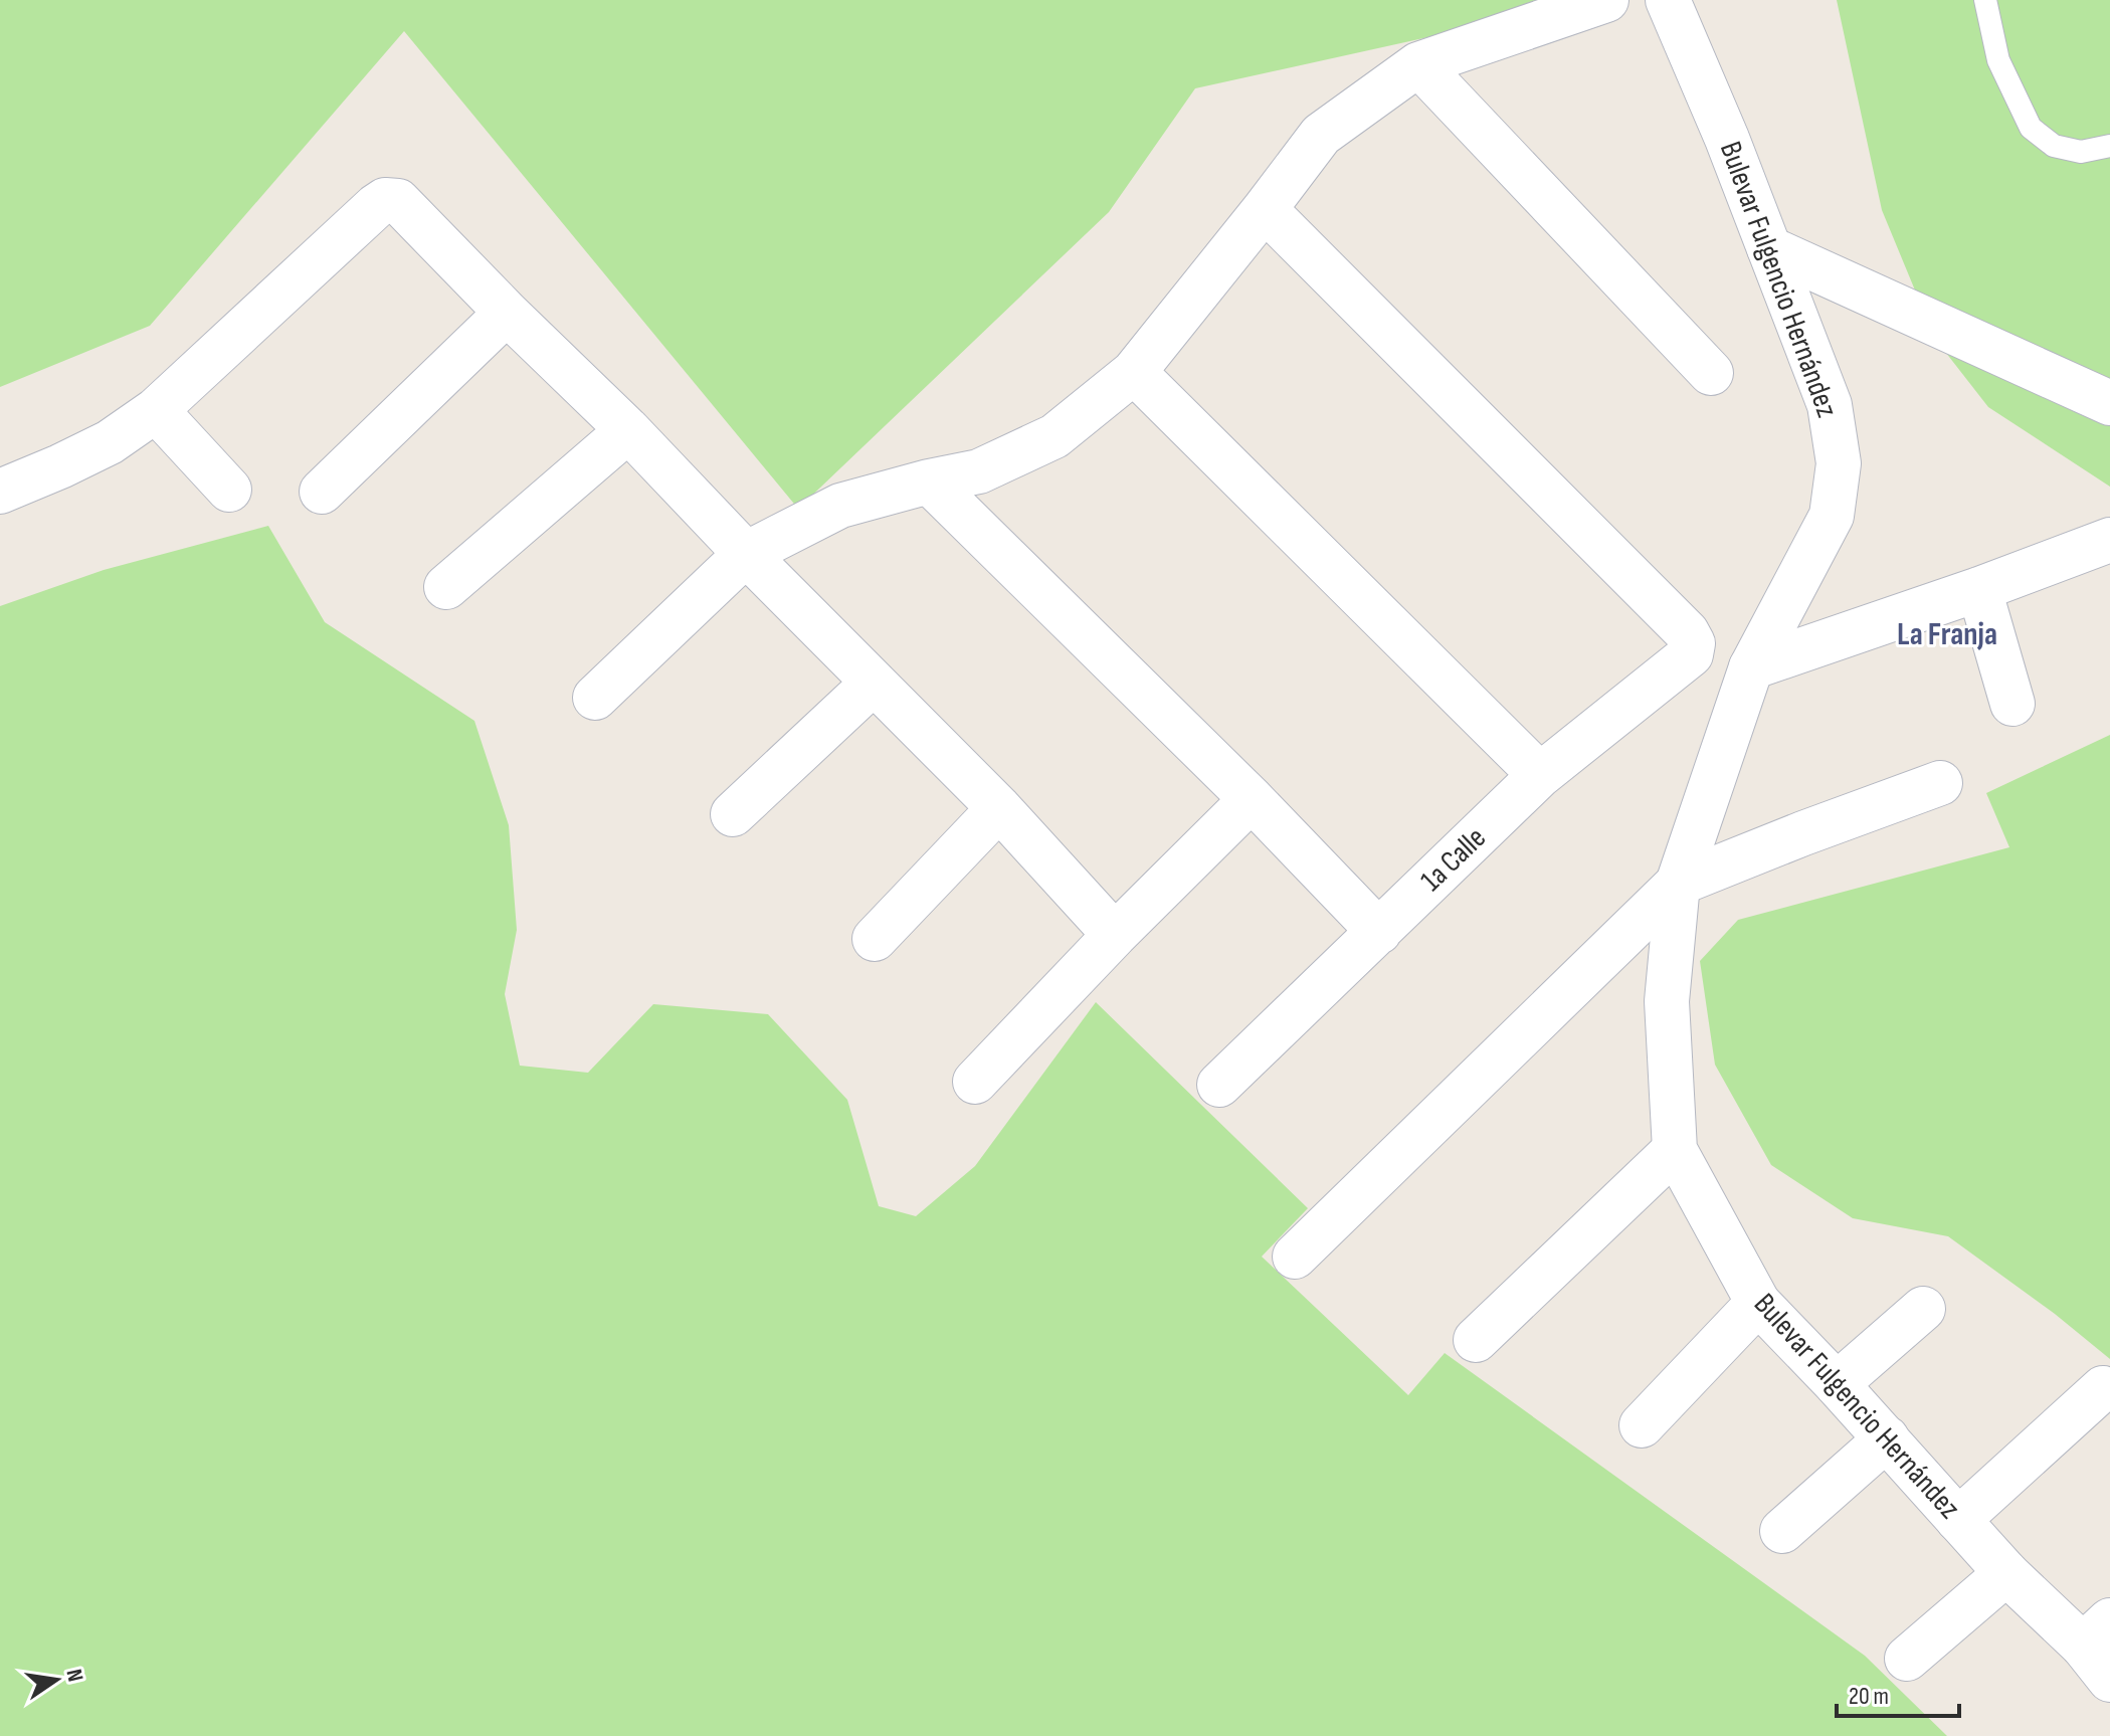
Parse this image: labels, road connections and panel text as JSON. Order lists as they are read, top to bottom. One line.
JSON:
{"streets":{"street":["Bulevar Fulgencio Hernández","1a Calle"]},"districts":["La Franja"],"scale_bar":"20 m","north":"right"}
